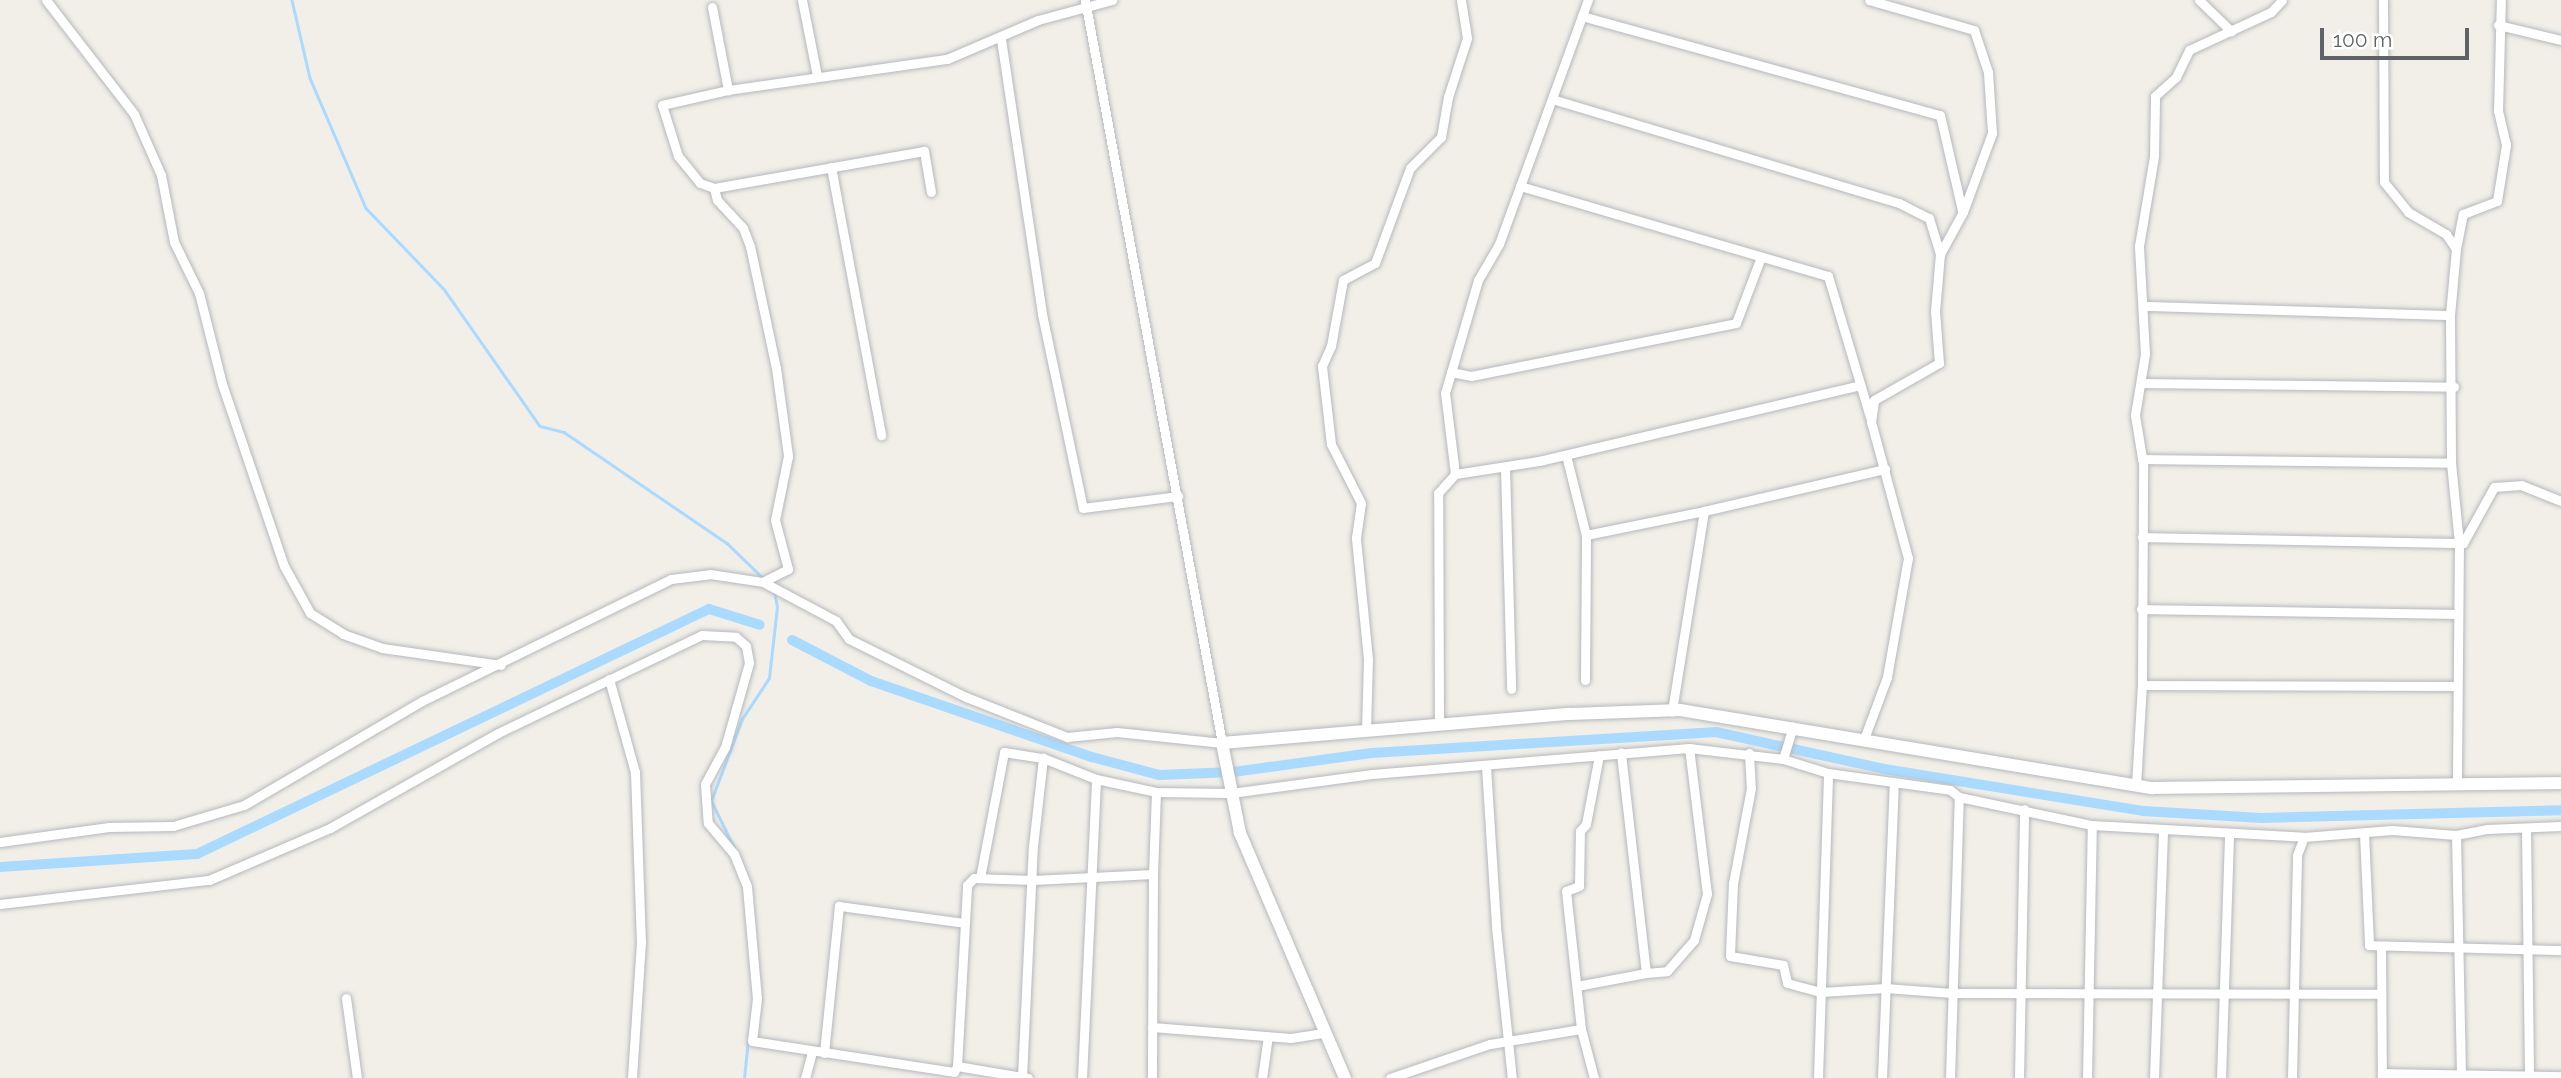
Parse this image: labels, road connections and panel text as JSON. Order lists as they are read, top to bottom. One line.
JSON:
{"scale_bar":"100 m"}
